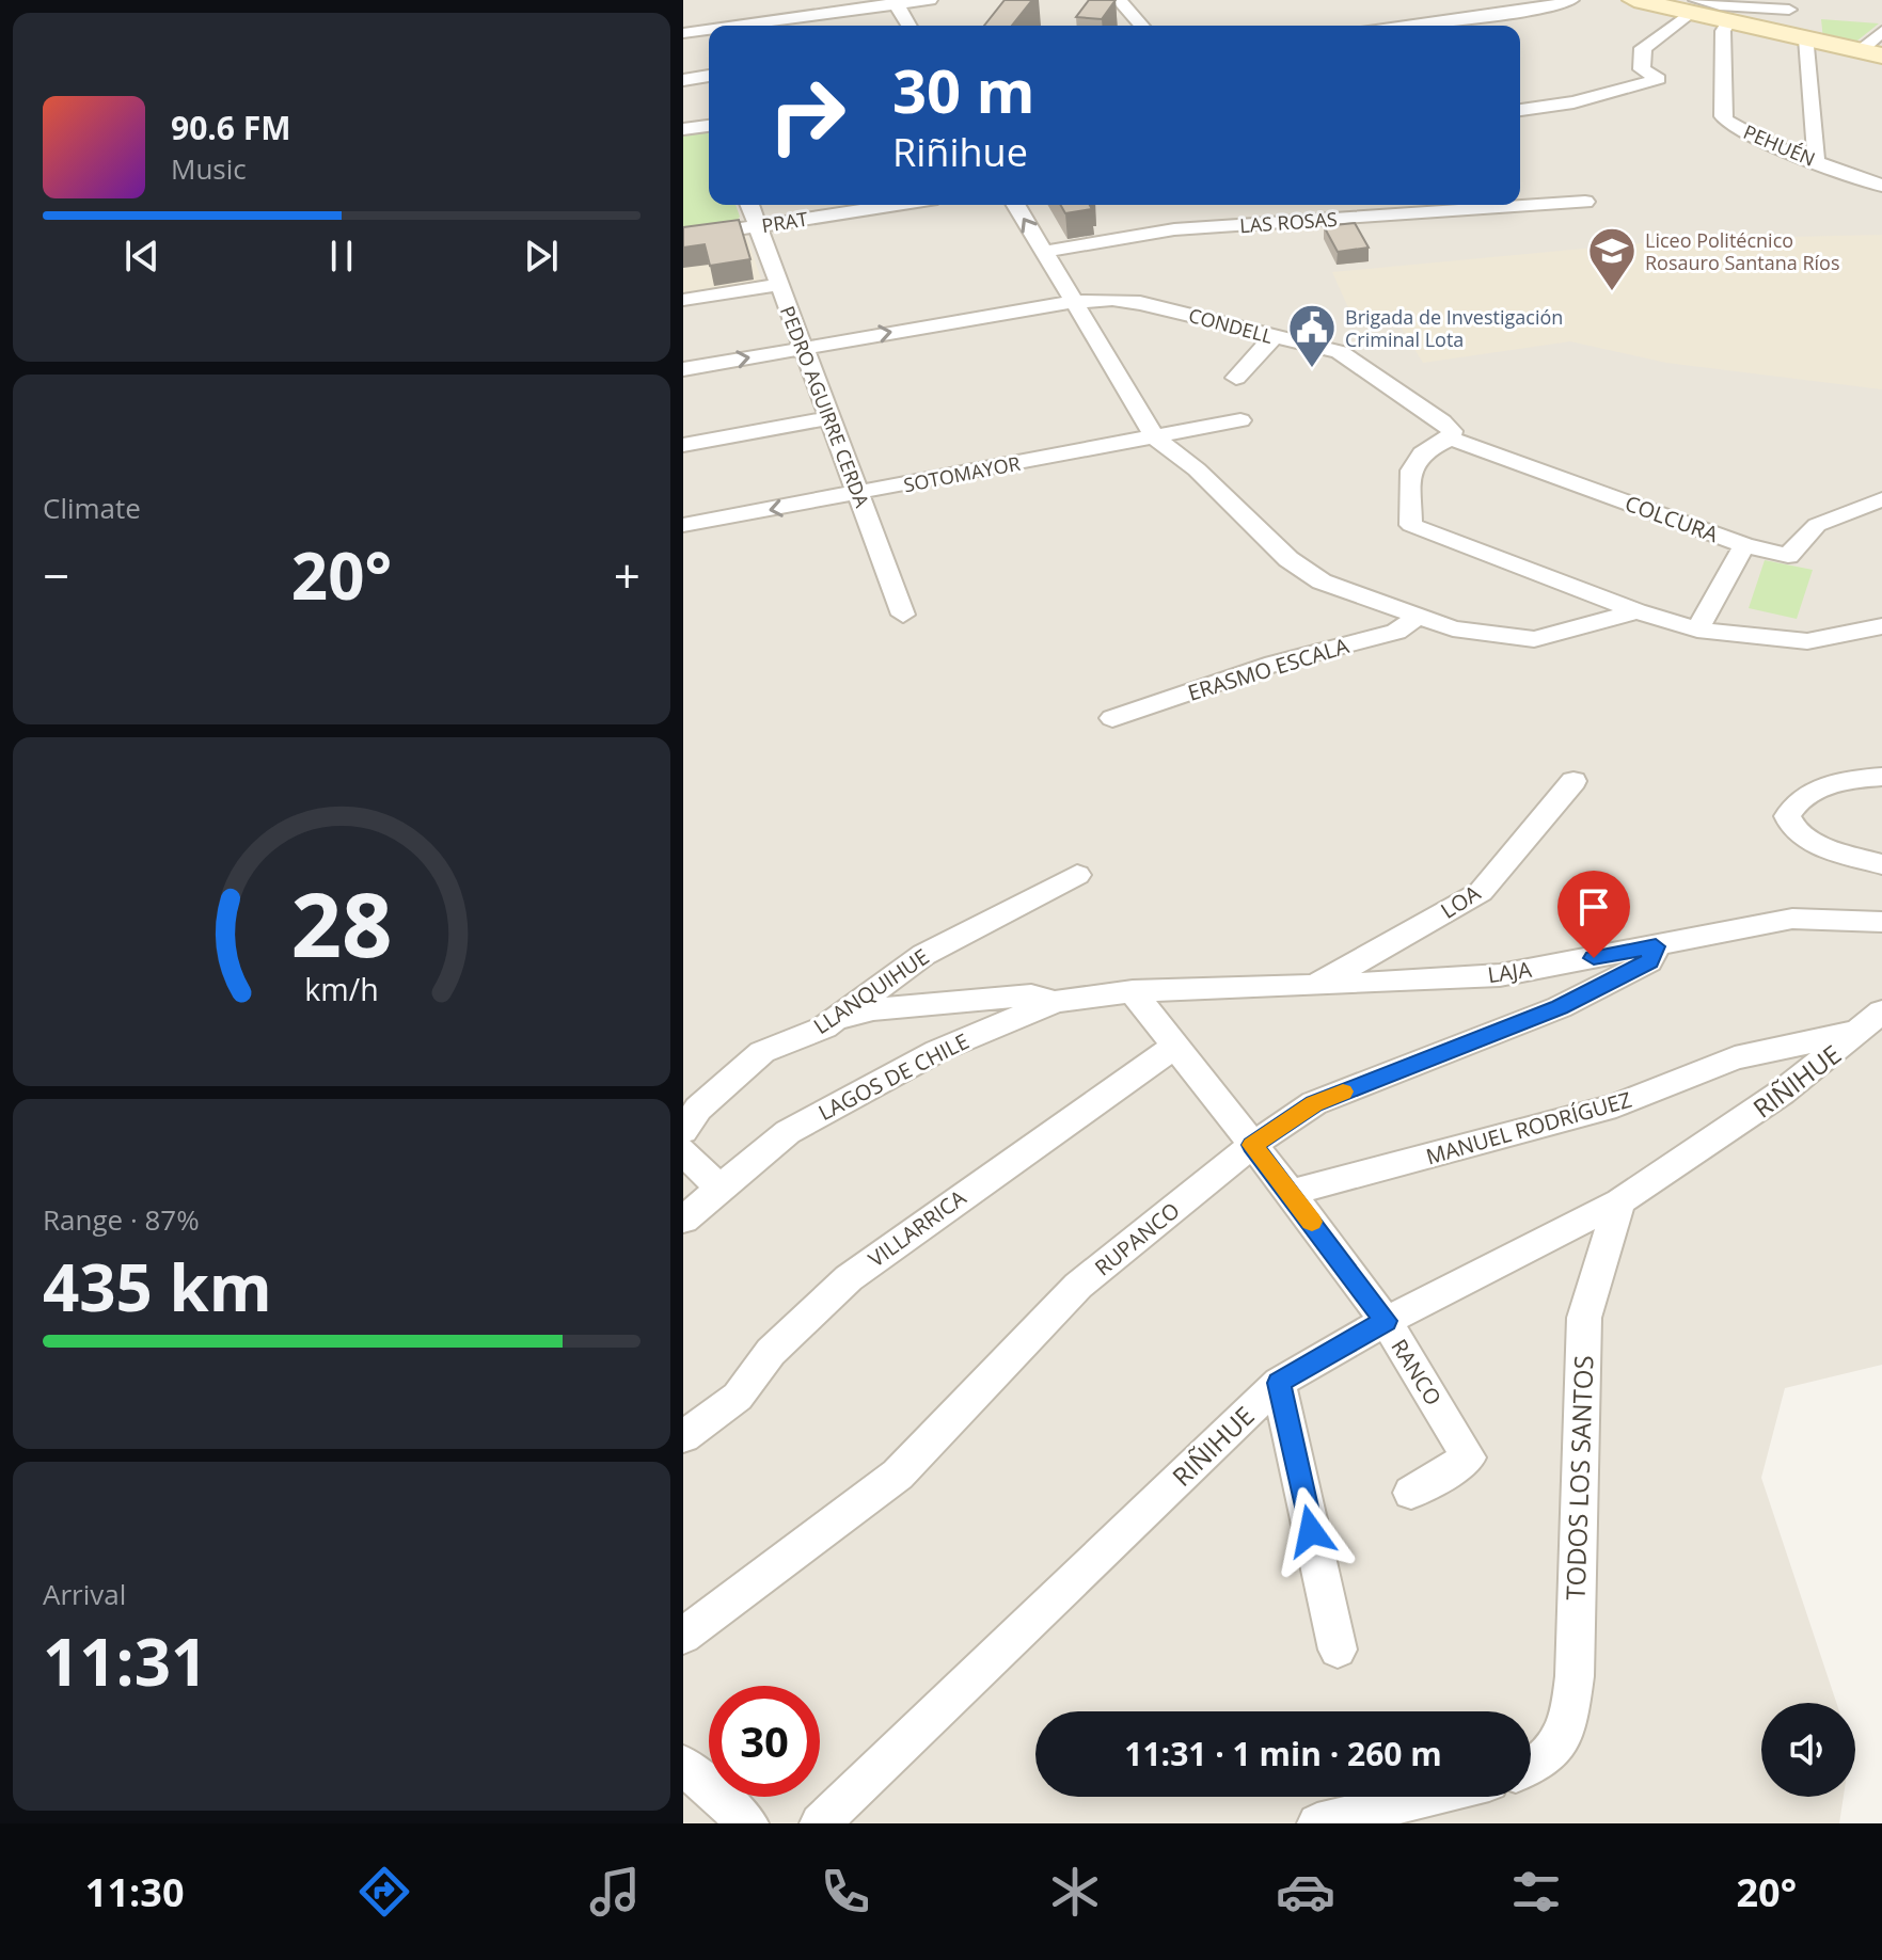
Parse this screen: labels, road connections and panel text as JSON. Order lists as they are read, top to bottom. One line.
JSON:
{"streets":{"street":["PEHUÉN","PRAT","LAS ROSAS","CONDELL","PEDRO AGUIRRE CERDA","SOTOMAYOR","COLCURA","ERASMO ESCALA","LOA","LAJA","LLANQUIHUE","LAGOS DE CHILE","RIÑIHUE","MANUEL RODRÍGUEZ","VILLARRICA","RUPANCO","RANCO","TODOS LOS SANTOS"]},"crossings":[["PRAT","PEDRO AGUIRRE CERDA"],["CONDELL","PEDRO AGUIRRE CERDA"],["CONDELL","COLCURA"],["PEDRO AGUIRRE CERDA","SOTOMAYOR"],["LOA","LAJA"],["LAJA","LAGOS DE CHILE"],["LAJA","RUPANCO"],["LAJA","RANCO"],["LAGOS DE CHILE","RANCO"],["RIÑIHUE","MANUEL RODRÍGUEZ"],["RIÑIHUE","RANCO"],["RIÑIHUE","TODOS LOS SANTOS"],["MANUEL RODRÍGUEZ","RANCO"],["VILLARRICA","RANCO"],["RUPANCO","RANCO"]],"places":{"school or university":["Liceo Politécnico Rosauro Santana Ríos"],"public building":["Brigada de Investigación Criminal Lota"]},"page":{"turn":["30 m","Riñihue"],"song":["90.6 FM","Music"],"tile":["Climate",["Range · 87%","435 km"],["Arrival","11:31"]],"heat":["−","20°","+"],"limit":"30","trip":"11:31 · 1 min · 260 m","tabs":["11:30","20°"],"gauge":["28","km/h"]}}
